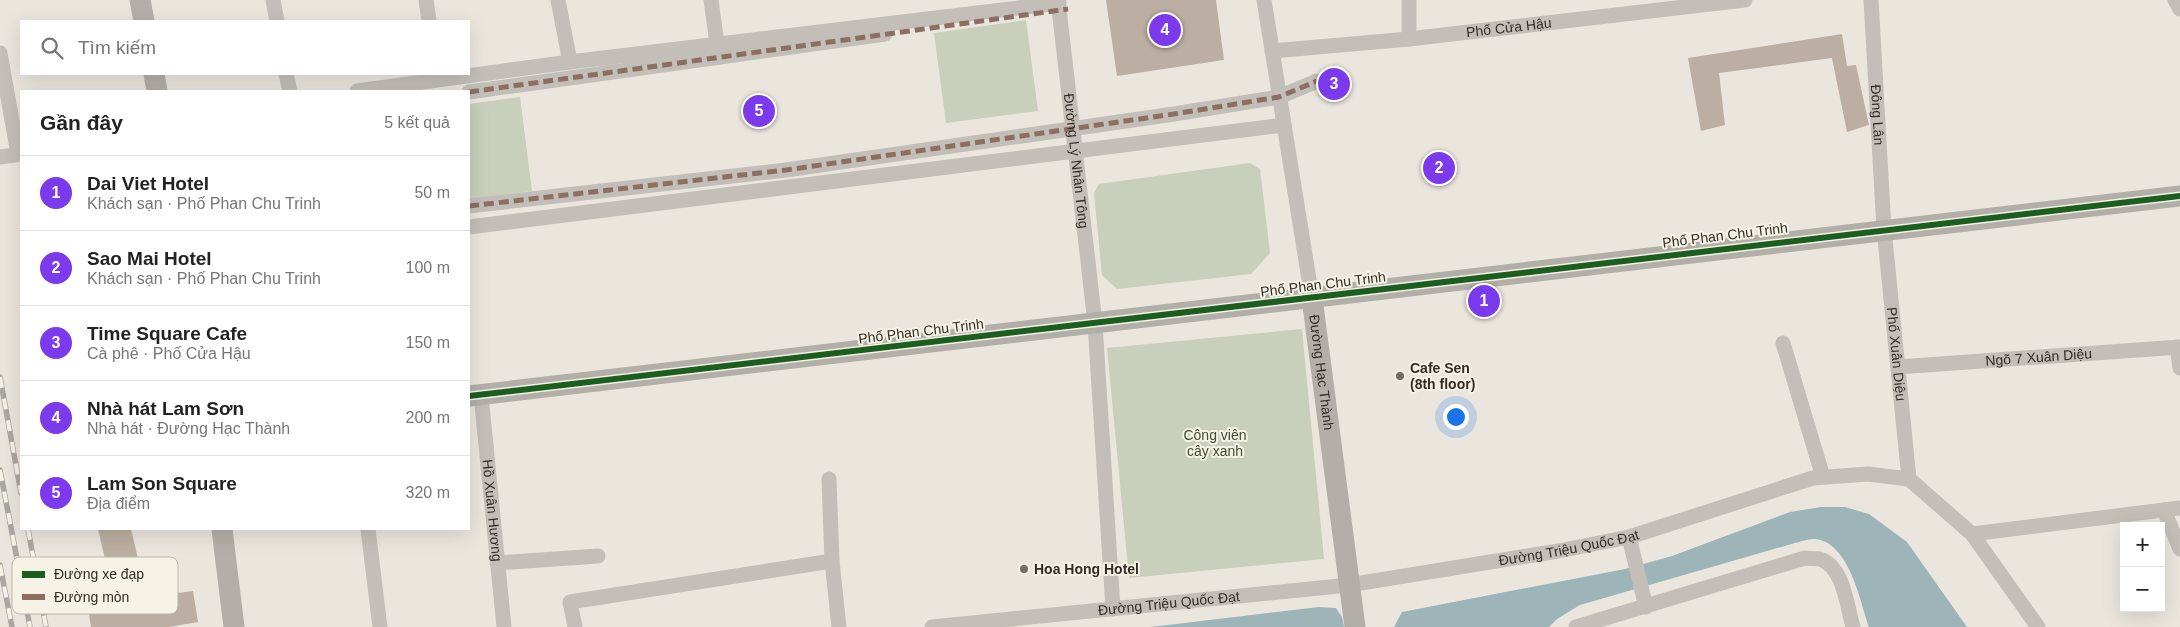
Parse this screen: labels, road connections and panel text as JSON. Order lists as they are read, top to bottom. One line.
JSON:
{"streets":{"street":["Phố Cửa Hậu","Đông Lân","Đường Lý Nhân Tông","Phố Phan Chu Trinh","Phố Xuân Diệu","Ngõ 7 Xuân Diệu","Đường Hạc Thành","Hồ Xuân Hương","Đường Triệu Quốc Đạt"]},"crossings":[["Phố Cửa Hậu","Đường Hạc Thành"],["Đông Lân","Phố Phan Chu Trinh"],["Đông Lân","Phố Xuân Diệu"],["Đường Lý Nhân Tông","Phố Phan Chu Trinh"],["Đường Lý Nhân Tông","Đường Triệu Quốc Đạt"],["Phố Phan Chu Trinh","Phố Xuân Diệu"],["Phố Phan Chu Trinh","Đường Hạc Thành"],["Phố Phan Chu Trinh","Hồ Xuân Hương"],["Phố Xuân Diệu","Ngõ 7 Xuân Diệu"],["Phố Xuân Diệu","Đường Triệu Quốc Đạt"],["Đường Hạc Thành","Đường Triệu Quốc Đạt"]],"parks":["Công viên cây xanh"],"places":["Cafe Sen (8th floor)","Hoa Hong Hotel"],"legend":["Đường xe đạp","Đường mòn"],"page":{"pins":["4","3","5","2","1"],"search":"Tìm kiếm","heading":["Gần đây","5 kết quả"],"list":[{"mark":"1","name":"Dai Viet Hotel","note":"Khách sạn · Phố Phan Chu Trinh","value":"50 m"},{"mark":"2","name":"Sao Mai Hotel","note":"Khách sạn · Phố Phan Chu Trinh","value":"100 m"},{"mark":"3","name":"Time Square Cafe","note":"Cà phê · Phố Cửa Hậu","value":"150 m"},{"mark":"4","name":"Nhà hát Lam Sơn","note":"Nhà hát · Đường Hạc Thành","value":"200 m"},{"mark":"5","name":"Lam Son Square","note":"Địa điểm","value":"320 m"}],"map_buttons":["+","−"]}}
